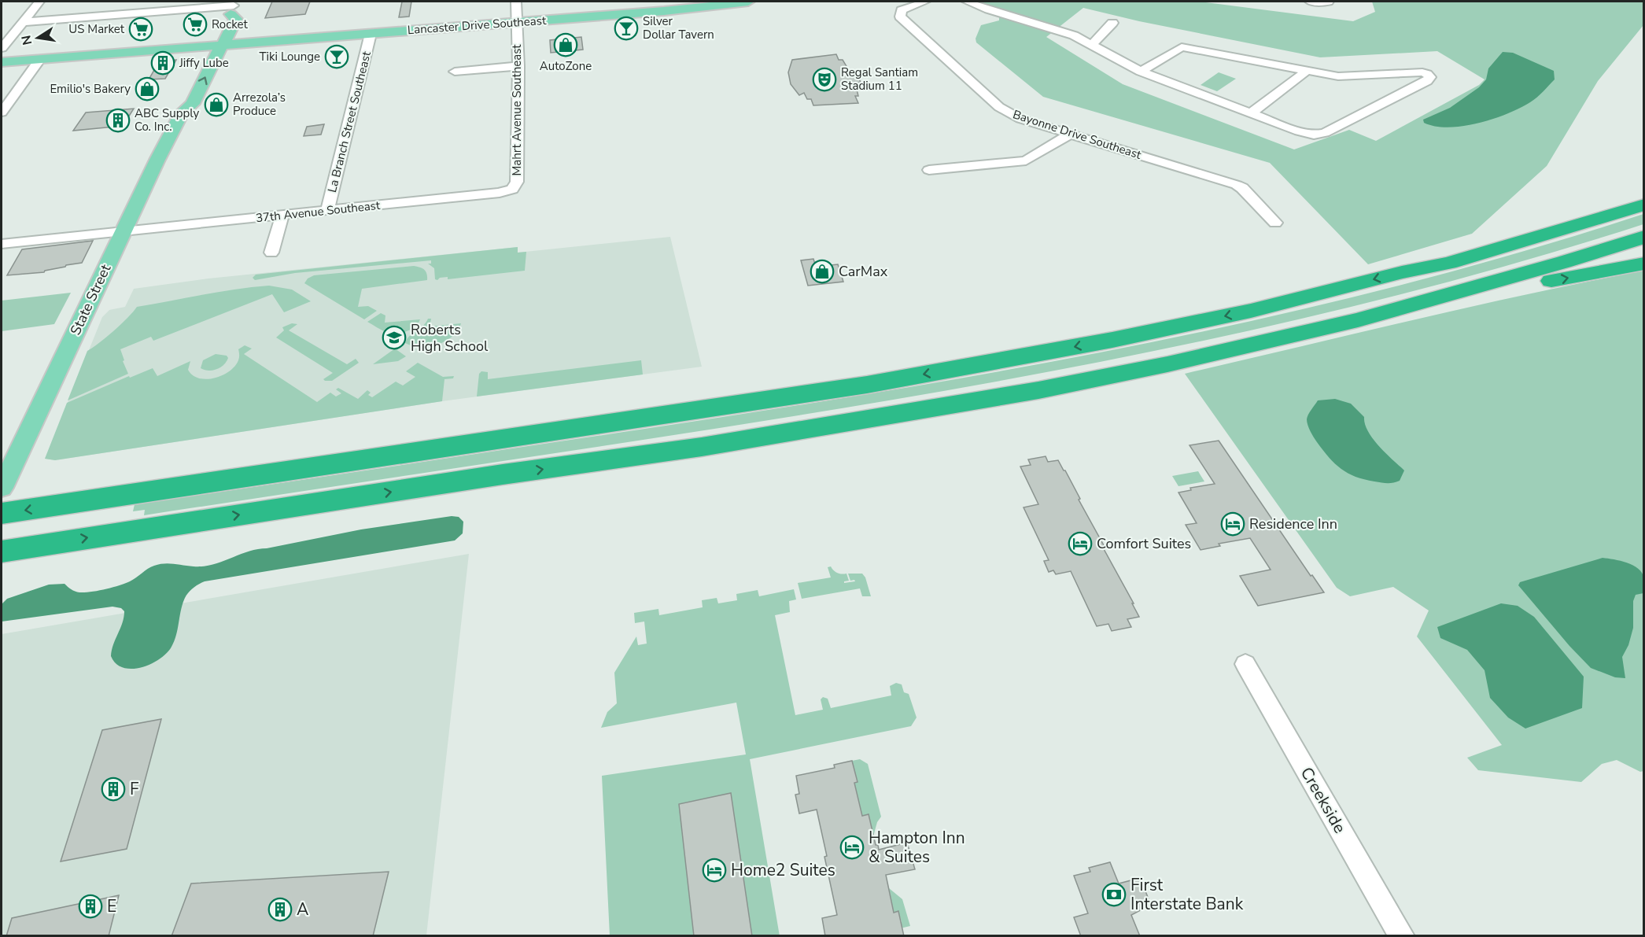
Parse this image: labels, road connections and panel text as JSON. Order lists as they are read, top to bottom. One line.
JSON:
{"streets":{"main road":["Lancaster Drive Southeast","State Street"],"street":["Mahrt Avenue Southeast","La Branch Street Southeast","Bayonne Drive Southeast","37th Avenue Southeast","Creekside"]},"crossings":[["Lancaster Drive Southeast","Mahrt Avenue Southeast"],["Lancaster Drive Southeast","La Branch Street Southeast"],["Lancaster Drive Southeast","State Street"],["Mahrt Avenue Southeast","37th Avenue Southeast"],["La Branch Street Southeast","37th Avenue Southeast"],["37th Avenue Southeast","State Street"]],"places":{"supermarket":["Rocket","US Market"],"bar":["Silver Dollar Tavern","Tiki Lounge"],"shop":["AutoZone","Emilio's Bakery","Arrezola’s Produce","CarMax"],"building":["Jiffy Lube","ABC Supply Co. Inc.","F","E","A"],"theatre":["Regal Santiam Stadium 11"],"school or university":["Roberts High School"],"hotel":["Residence Inn","Comfort Suites","Hampton Inn & Suites","Home2 Suites"],"bank":["First Interstate Bank"]},"north":"left"}
